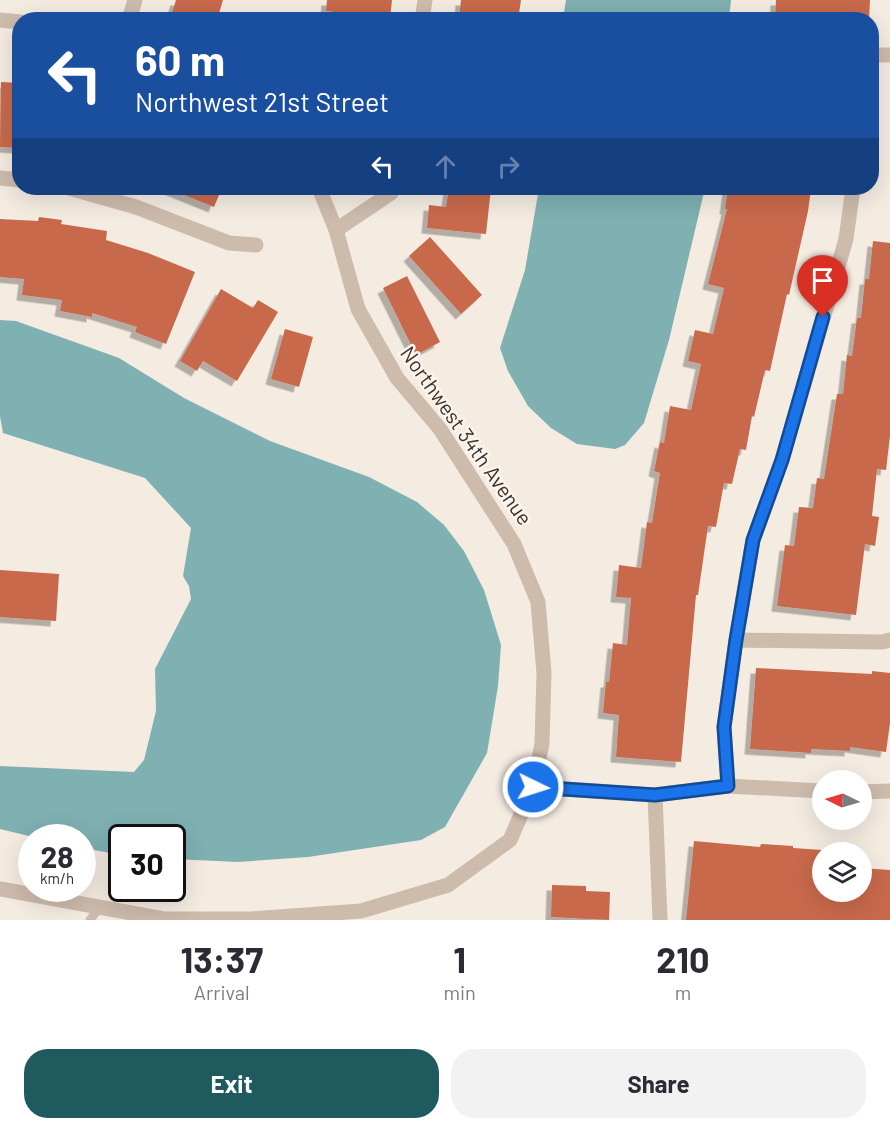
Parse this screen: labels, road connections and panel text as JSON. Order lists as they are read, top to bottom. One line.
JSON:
{"streets":{"street":["Northwest 34th Avenue"]},"north":"left","page":{"turn":["60 m","Northwest 21st Street"],"speed":"28 km/h","limit":"30","eta":["13:37","Arrival","1","min","210","m"],"buttons":["Exit","Share"]}}
